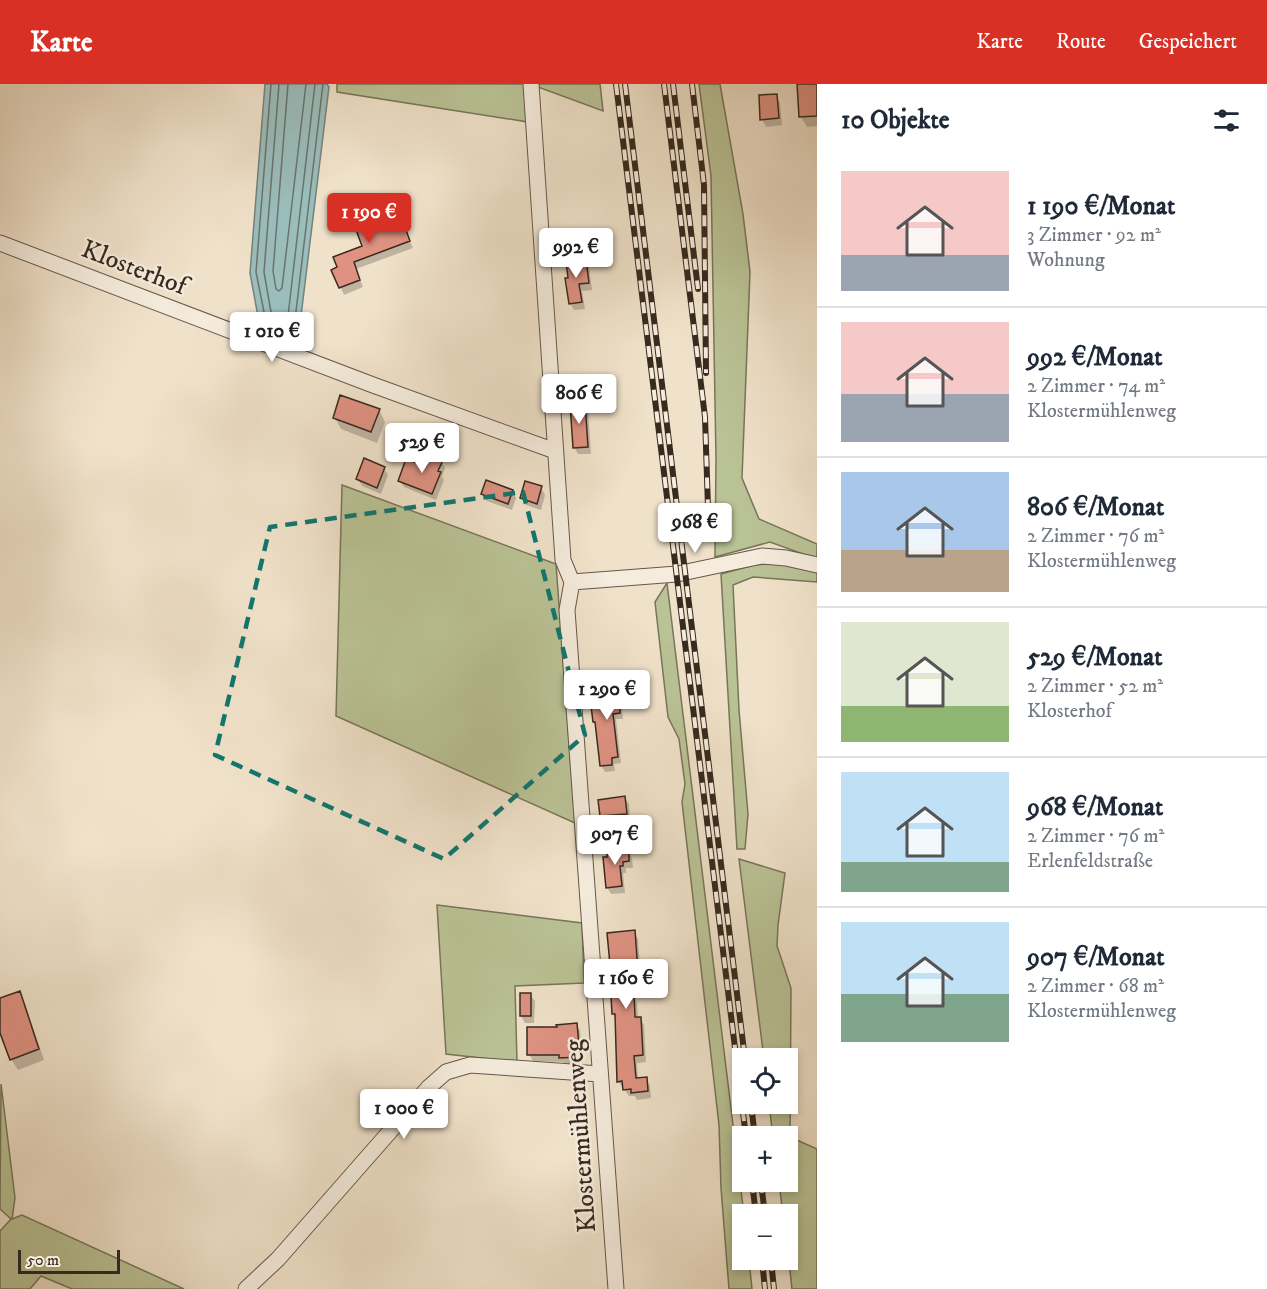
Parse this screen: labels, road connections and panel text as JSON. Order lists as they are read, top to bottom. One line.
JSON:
{"streets":{"street":["Klosterhof","Klostermühlenweg"]},"crossings":[["Klosterhof","Klostermühlenweg"]],"scale_bar":"50 m","page":{"header":"Karte","nav":["Karte","Route","Gespeichert"],"heading":"10 Objekte","list":[{"name":"1 190 €/Monat","note":"3 Zimmer · 92 m² · Wohnung"},{"name":"992 €/Monat","note":"2 Zimmer · 74 m² · Klostermühlenweg"},{"name":"806 €/Monat","note":"2 Zimmer · 76 m² · Klostermühlenweg"},{"name":"529 €/Monat","note":"2 Zimmer · 52 m² · Klosterhof"},{"name":"968 €/Monat","note":"2 Zimmer · 76 m² · Erlenfeldstraße"},{"name":"907 €/Monat","note":"2 Zimmer · 68 m² · Klostermühlenweg"}],"price":["1 190 €","992 €","1 010 €","806 €","529 €","968 €","1 290 €","907 €","1 160 €","1 000 €"],"map_buttons":["+","−"],"scale":"50 m"}}
